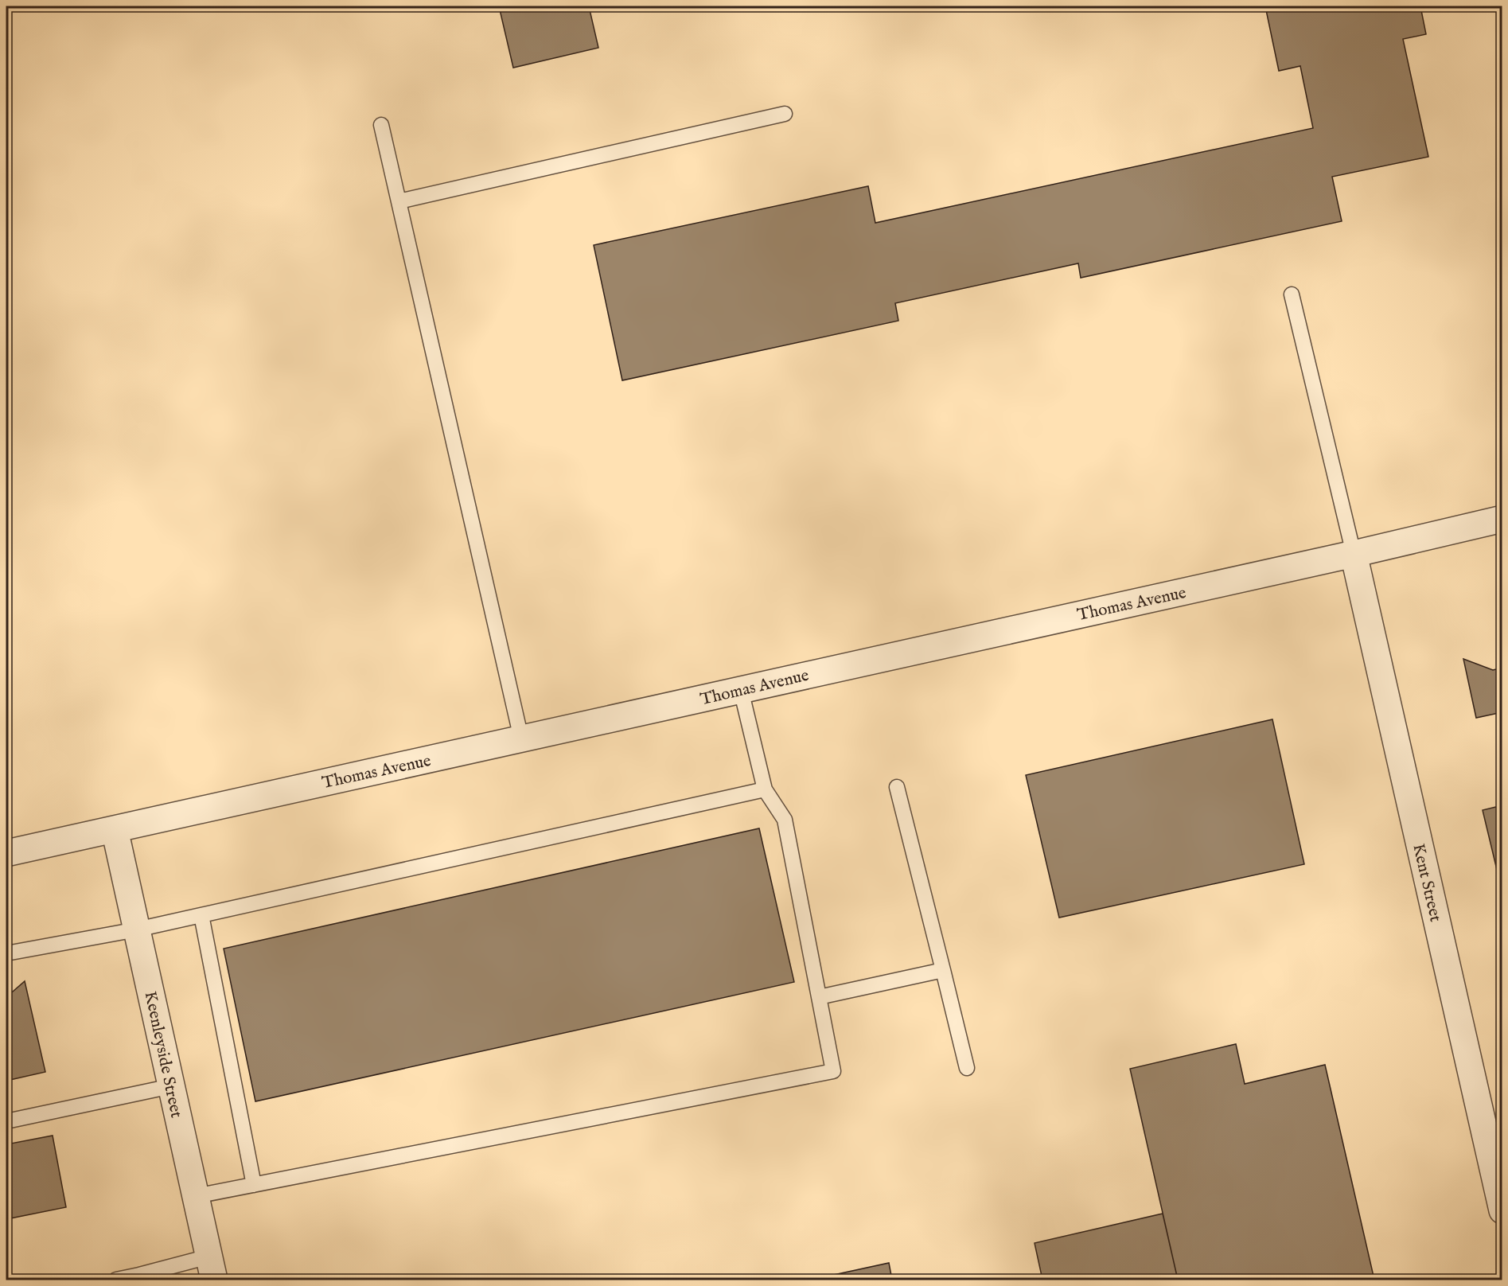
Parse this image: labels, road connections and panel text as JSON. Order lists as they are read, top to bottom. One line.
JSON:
{"streets":{"street":["Thomas Avenue","Kent Street","Keenleyside Street"]},"crossings":[["Thomas Avenue","Kent Street"],["Thomas Avenue","Keenleyside Street"]]}
